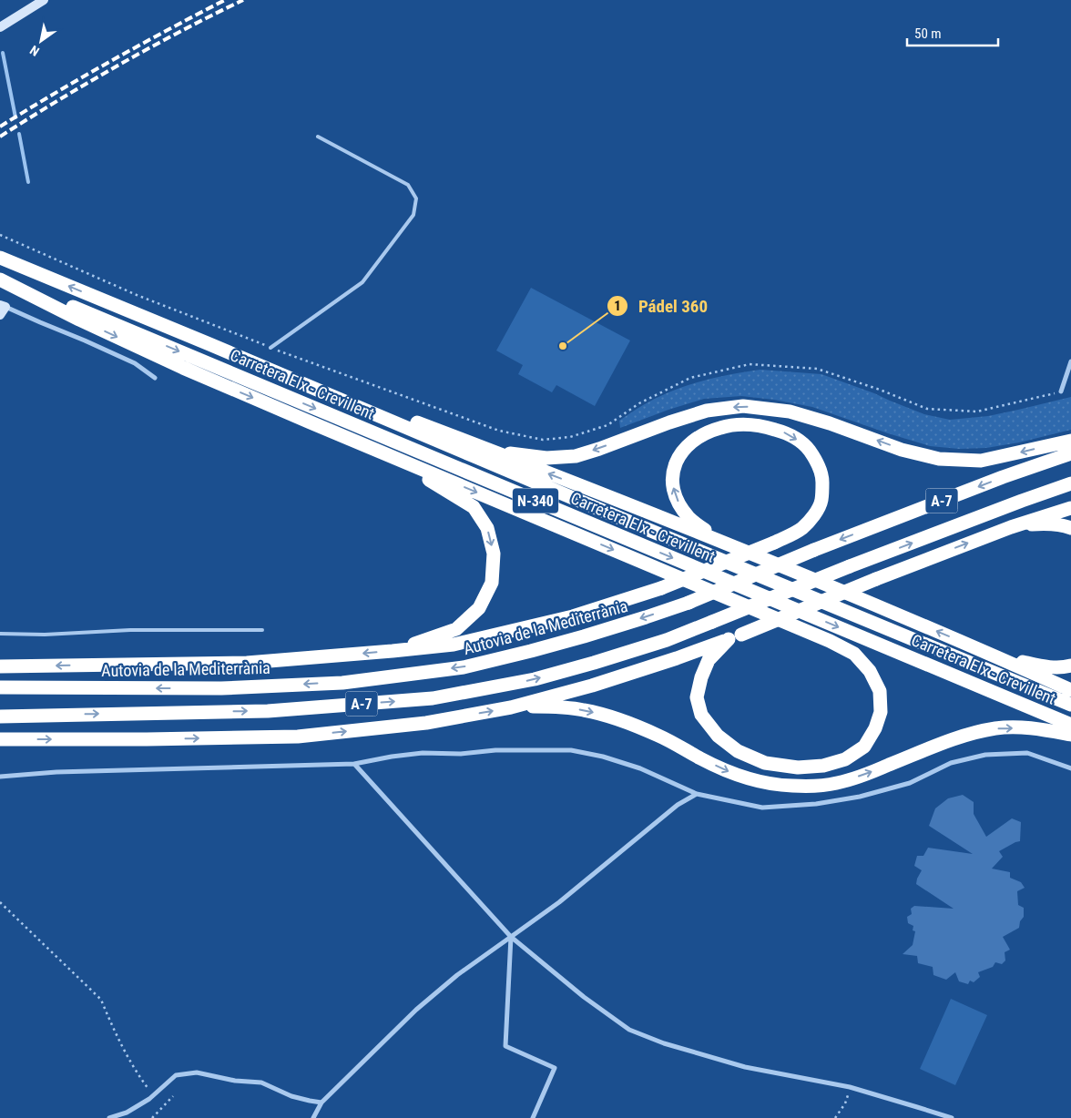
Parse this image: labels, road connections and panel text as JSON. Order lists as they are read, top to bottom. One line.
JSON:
{"streets":{"highway":["Carretera Elx - Crevillent","N-340","A-7","Autovia de la Mediterrània"]},"places":["Pádel 360"],"scale_bar":"50 m","north":"bottom left"}
